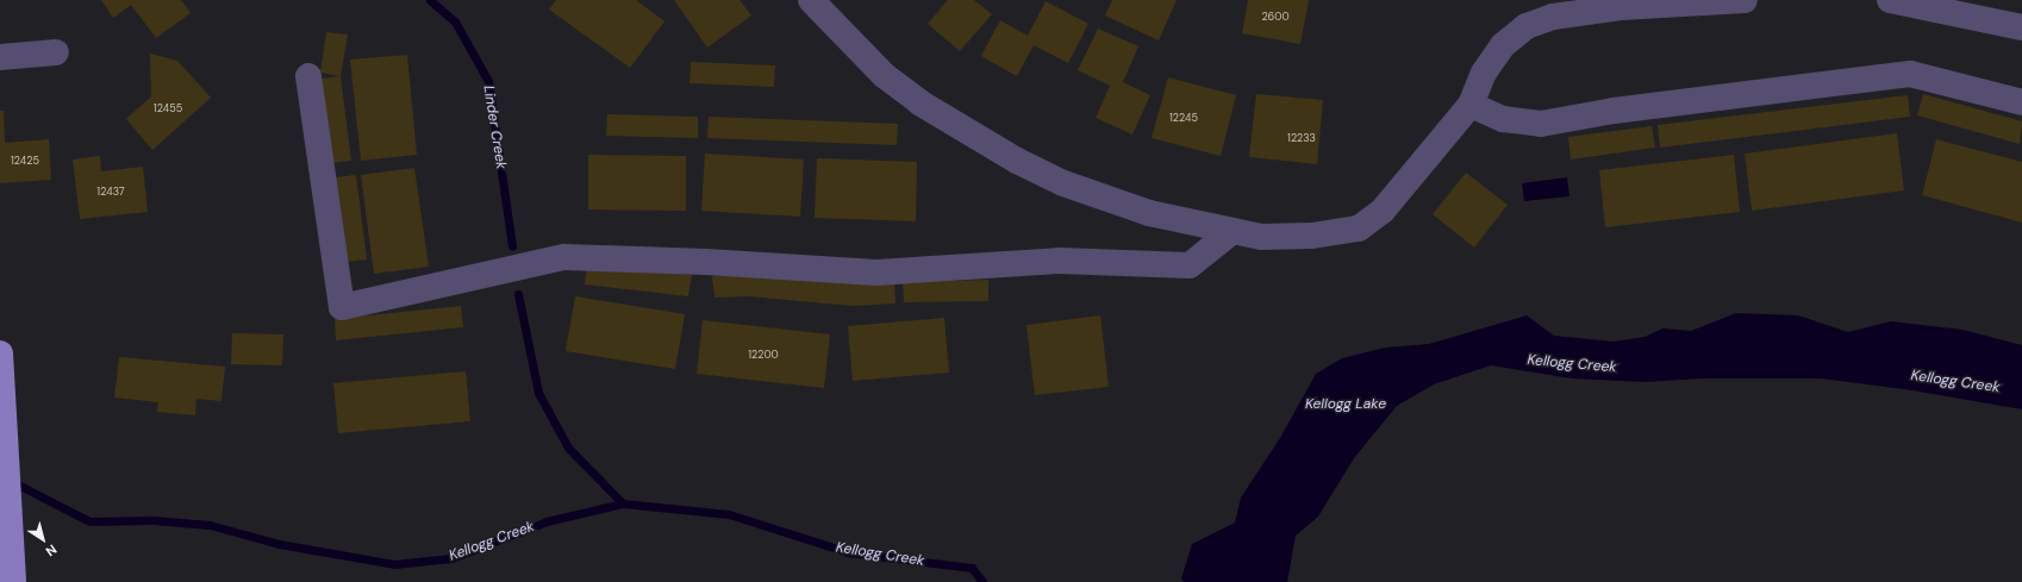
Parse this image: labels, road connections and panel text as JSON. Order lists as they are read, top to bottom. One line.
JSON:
{"water":["Linder Creek","Kellogg Creek","Kellogg Lake"],"house_numbers":["2600","12455","12245","12233","12425","12437","12200"],"north":"bottom right"}
